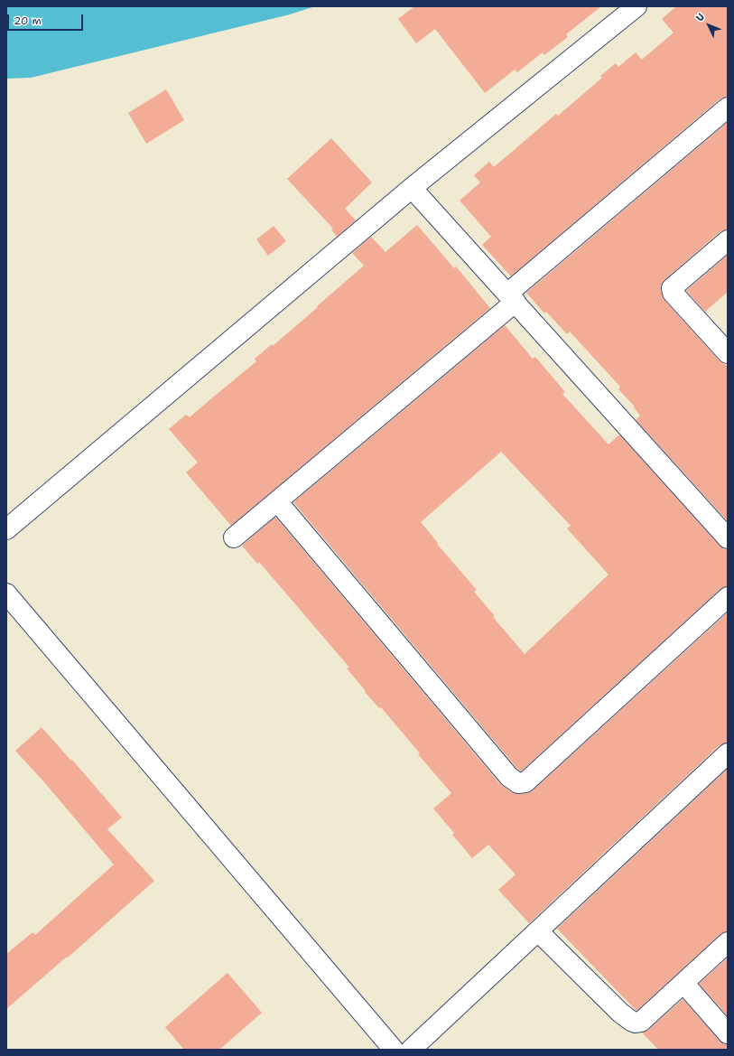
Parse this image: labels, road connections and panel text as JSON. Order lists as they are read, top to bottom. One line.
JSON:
{"scale_bar":"20 m","north":"top left"}
